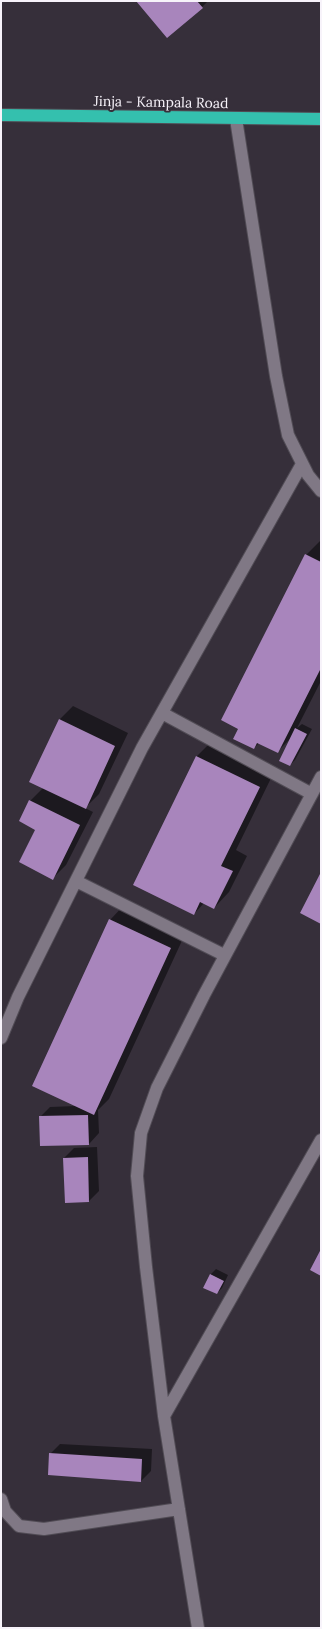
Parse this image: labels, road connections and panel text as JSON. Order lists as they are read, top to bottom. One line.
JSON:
{"streets":{"highway":["Jinja - Kampala Road"]}}
